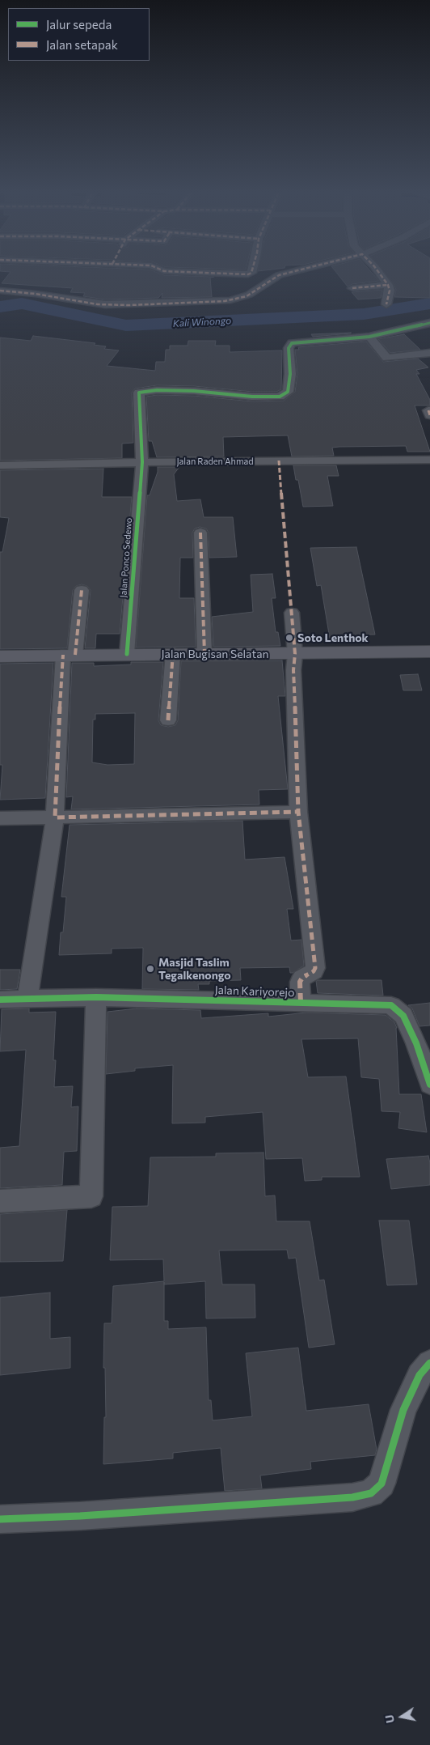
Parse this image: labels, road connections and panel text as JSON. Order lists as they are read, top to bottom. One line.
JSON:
{"streets":{"street":["Jalan Raden Ahmad","Jalan Ponco Sedewo","Jalan Bugisan Selatan","Jalan Kariyorejo"]},"crossings":[["Jalan Raden Ahmad","Jalan Ponco Sedewo"],["Jalan Ponco Sedewo","Jalan Bugisan Selatan"]],"water":["Kali Winongo"],"places":["Soto Lenthok","Masjid Taslim Tegalkenongo"],"legend":["Jalur sepeda","Jalan setapak"],"north":"left"}
